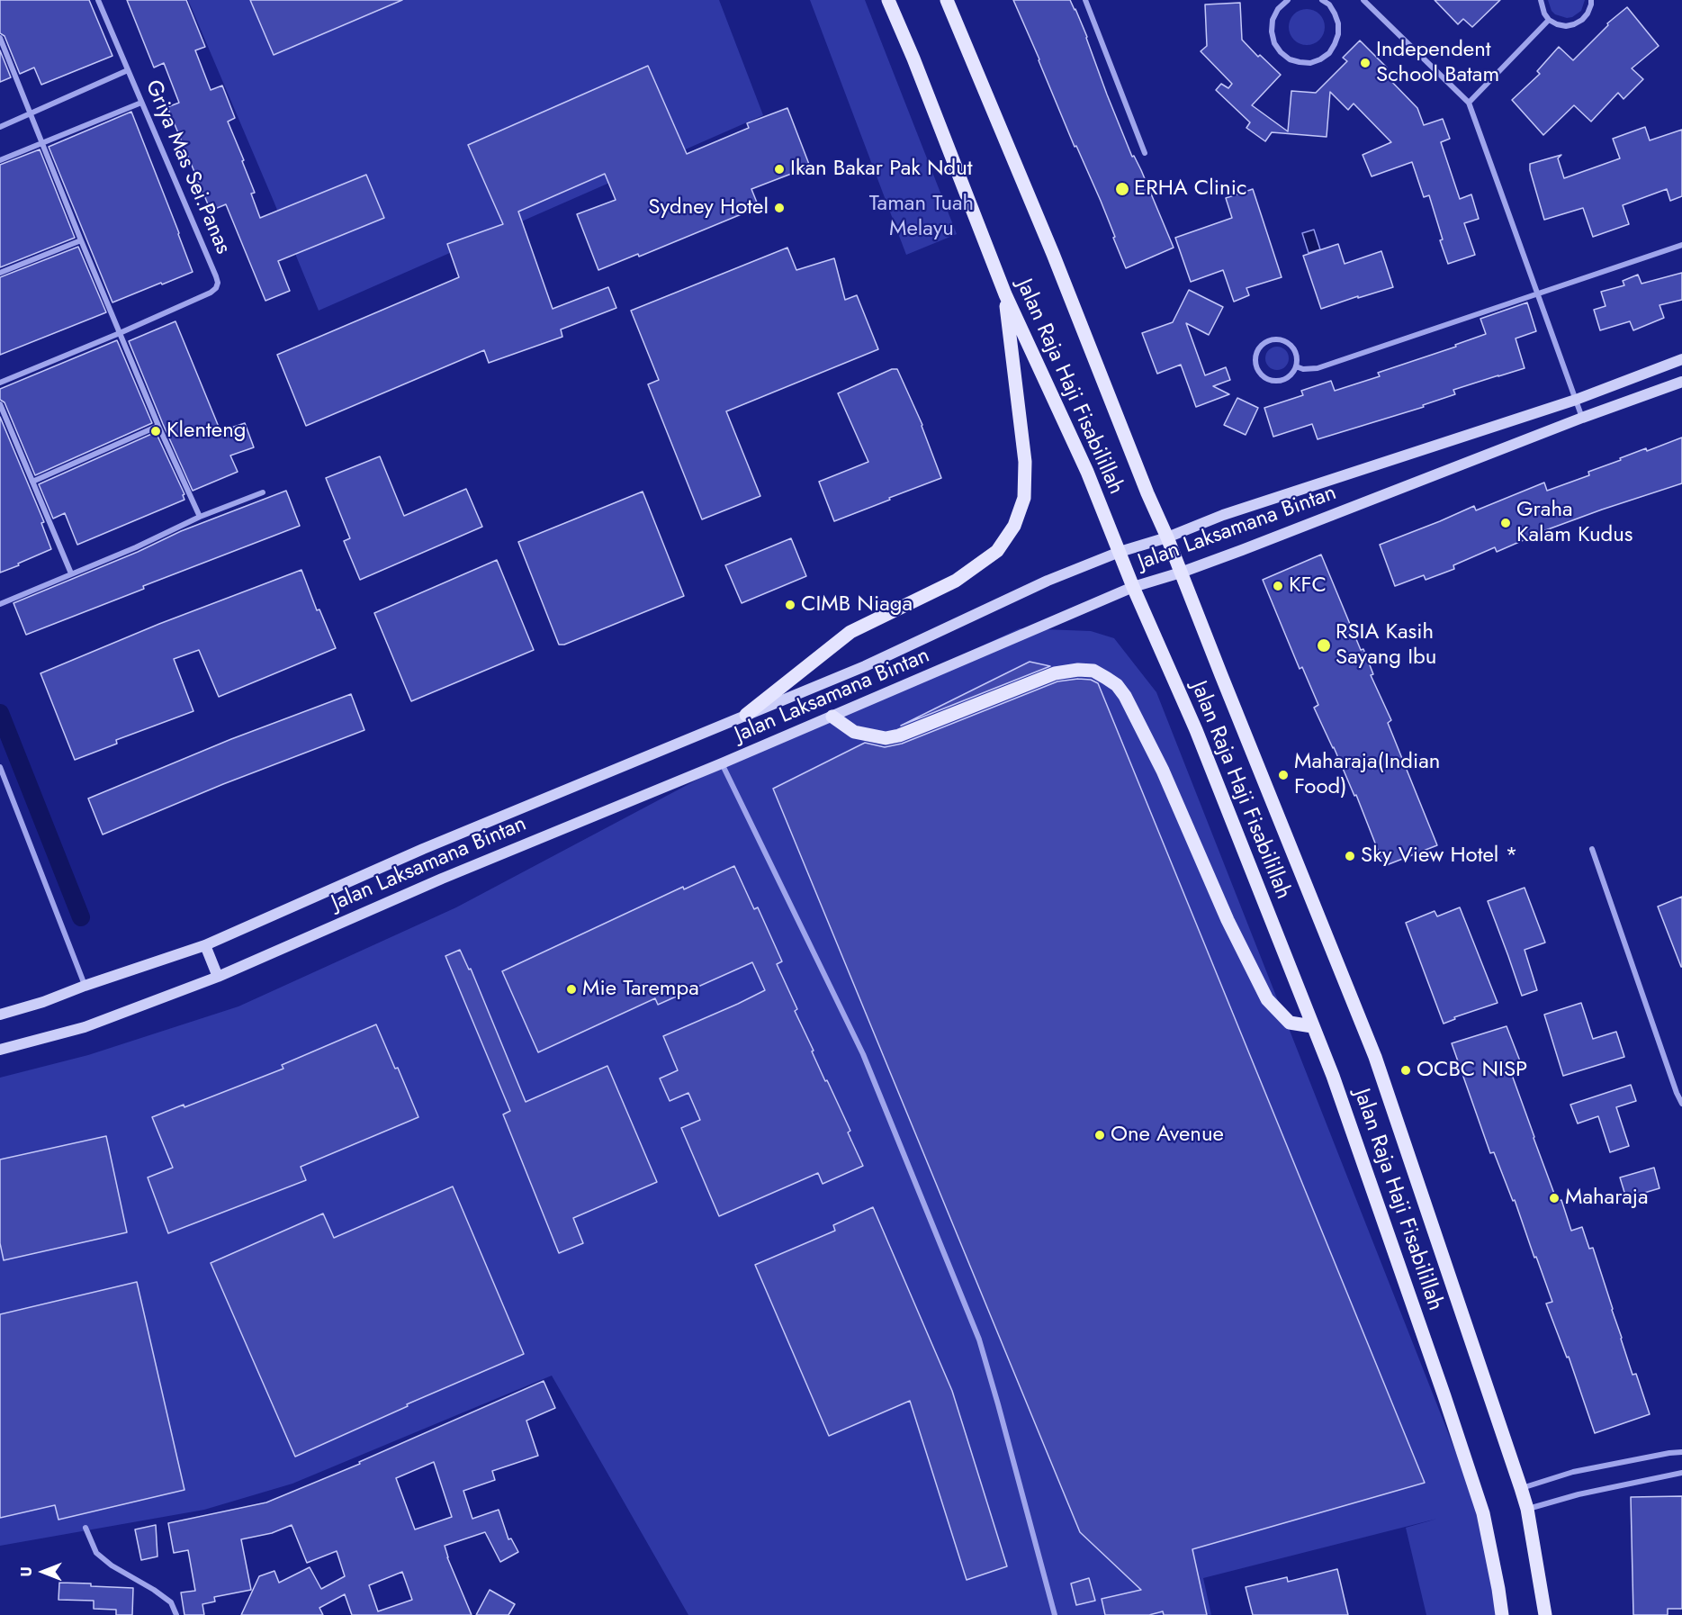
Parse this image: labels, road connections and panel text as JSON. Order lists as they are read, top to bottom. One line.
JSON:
{"streets":{"main road":["Jalan Raja Haji Fisabilillah","Jalan Laksamana Bintan"],"street":["Griya Mas Sei.Panas"]},"crossings":[["Jalan Raja Haji Fisabilillah","Jalan Laksamana Bintan"]],"parks":["Taman Tuah Melayu"],"places":["Independent School Batam","Ikan Bakar Pak Ndut","ERHA Clinic","Sydney Hotel","Klenteng","Graha Kalam Kudus","KFC","CIMB Niaga","RSIA Kasih Sayang Ibu","Maharaja(Indian Food)","Sky View Hotel *","Mie Tarempa","OCBC NISP","One Avenue","Maharaja"],"north":"left"}
